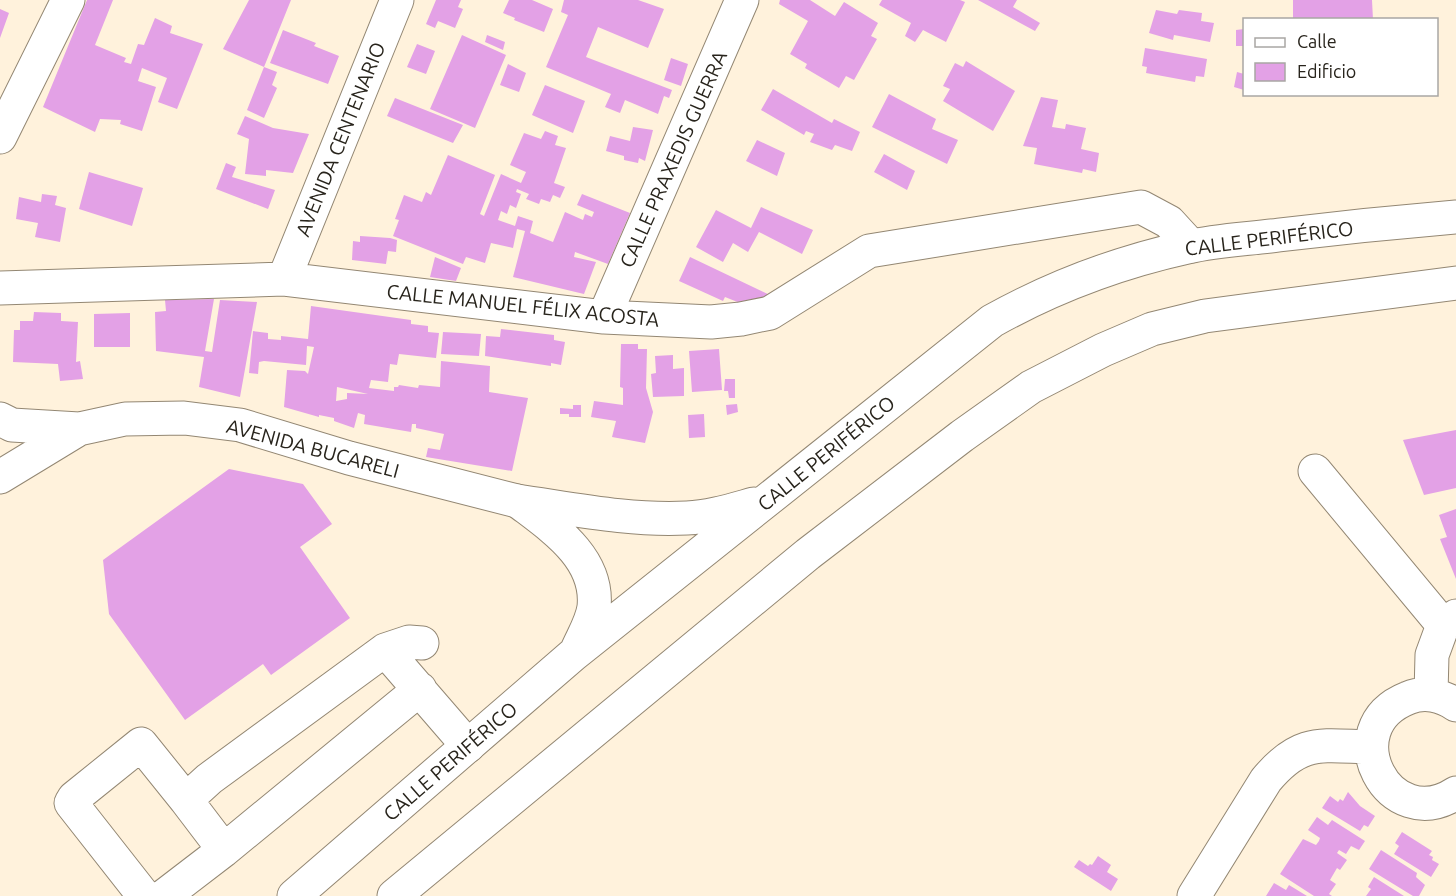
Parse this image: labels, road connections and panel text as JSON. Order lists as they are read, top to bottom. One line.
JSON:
{"streets":{"main road":["AVENIDA CENTENARIO","CALLE PRAXEDIS GUERRA","CALLE PERIFÉRICO","CALLE MANUEL FÉLIX ACOSTA","AVENIDA BUCARELI"]},"crossings":[["AVENIDA CENTENARIO","CALLE MANUEL FÉLIX ACOSTA"],["CALLE PRAXEDIS GUERRA","CALLE MANUEL FÉLIX ACOSTA"],["CALLE PERIFÉRICO","CALLE MANUEL FÉLIX ACOSTA"],["CALLE PERIFÉRICO","AVENIDA BUCARELI"]],"legend":["Calle","Edificio"]}
